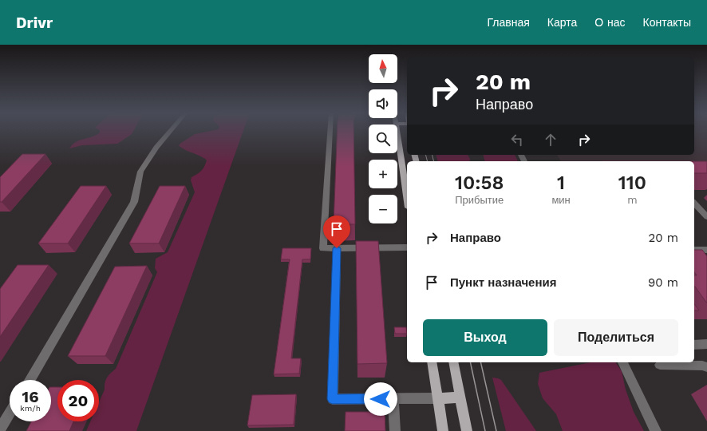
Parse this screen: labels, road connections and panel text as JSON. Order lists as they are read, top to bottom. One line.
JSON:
{"north":"top","page":{"header":"Drivr","nav":["Главная","Карта","О нас","Контакты"],"map_buttons":["+","−"],"turn":["20 m","Направо"],"eta":["10:58","Прибытие","1","мин","110","m"],"list":[{"name":"Направо","value":"20 m"},{"name":"Пункт назначения","value":"90 m"}],"buttons":["Выход","Поделиться"],"speed":"16 km/h","limit":"20"}}
